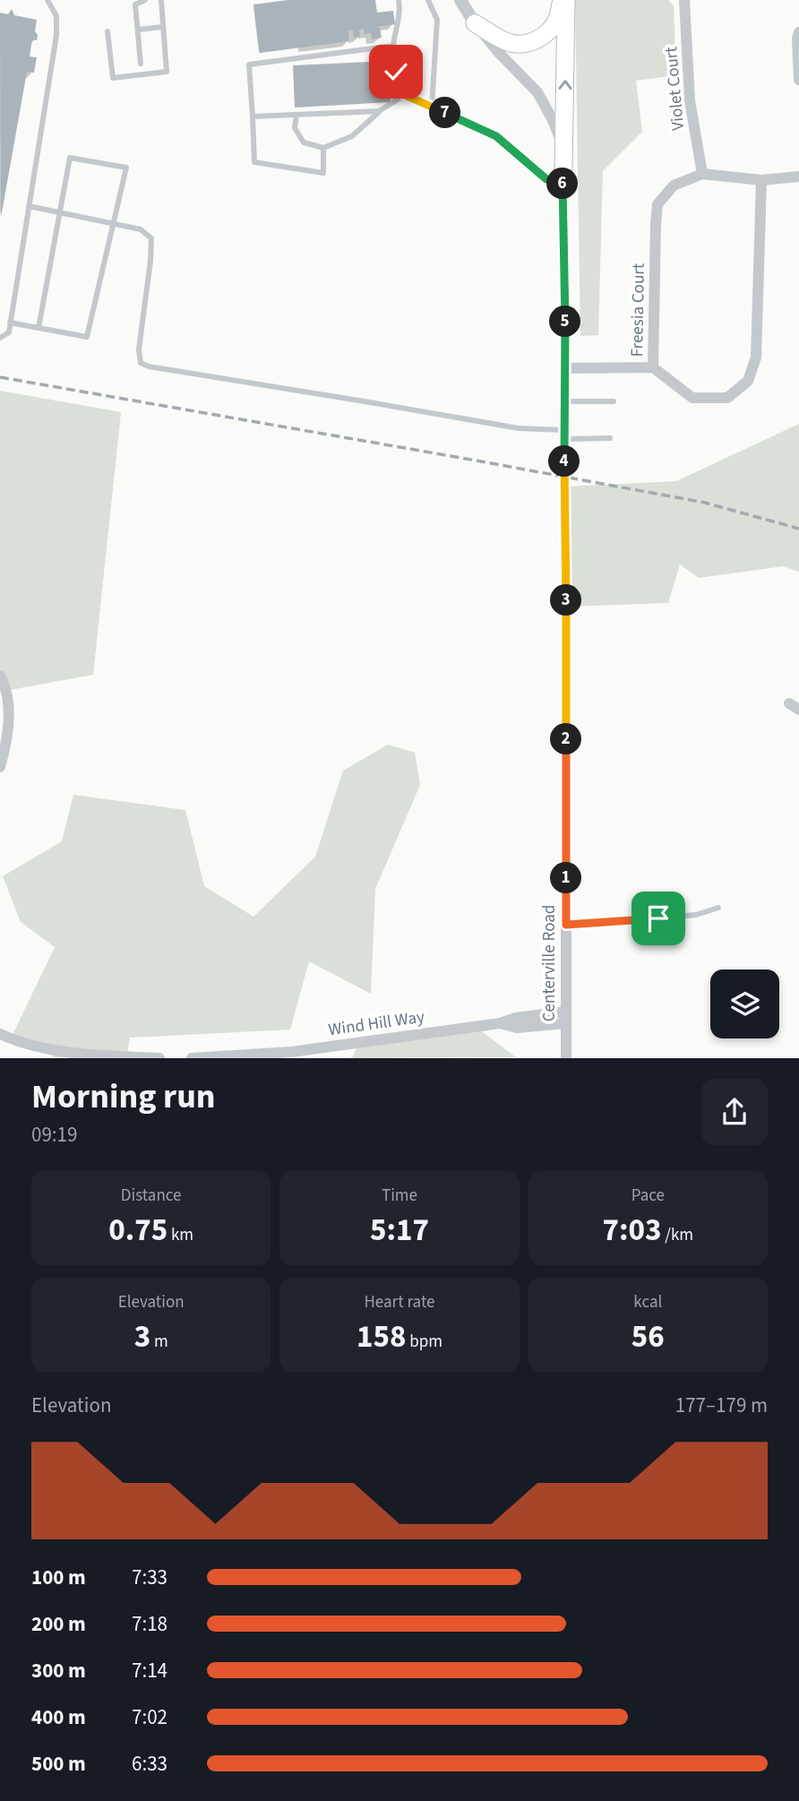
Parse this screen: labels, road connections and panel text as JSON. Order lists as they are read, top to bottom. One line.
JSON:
{"streets":{"street":["Violet Court","Freesia Court","Centerville Road","Wind Hill Way"]},"crossings":[["Violet Court","Freesia Court"],["Centerville Road","Wind Hill Way"]],"page":{"pins":["7","6","5","4","3","2","1"],"heading":["Morning run","09:19"],"stats":[["Distance","0.75 km"],["Time","5:17"],["Pace","7:03 /km"],["Elevation","3 m"],["Heart rate","158 bpm"],["kcal","56"]],"chart":["Elevation","177–179 m"],"list":[{"name":"100 m","note":"7:33"},{"name":"200 m","note":"7:18"},{"name":"300 m","note":"7:14"},{"name":"400 m","note":"7:02"},{"name":"500 m","note":"6:33"}]}}
